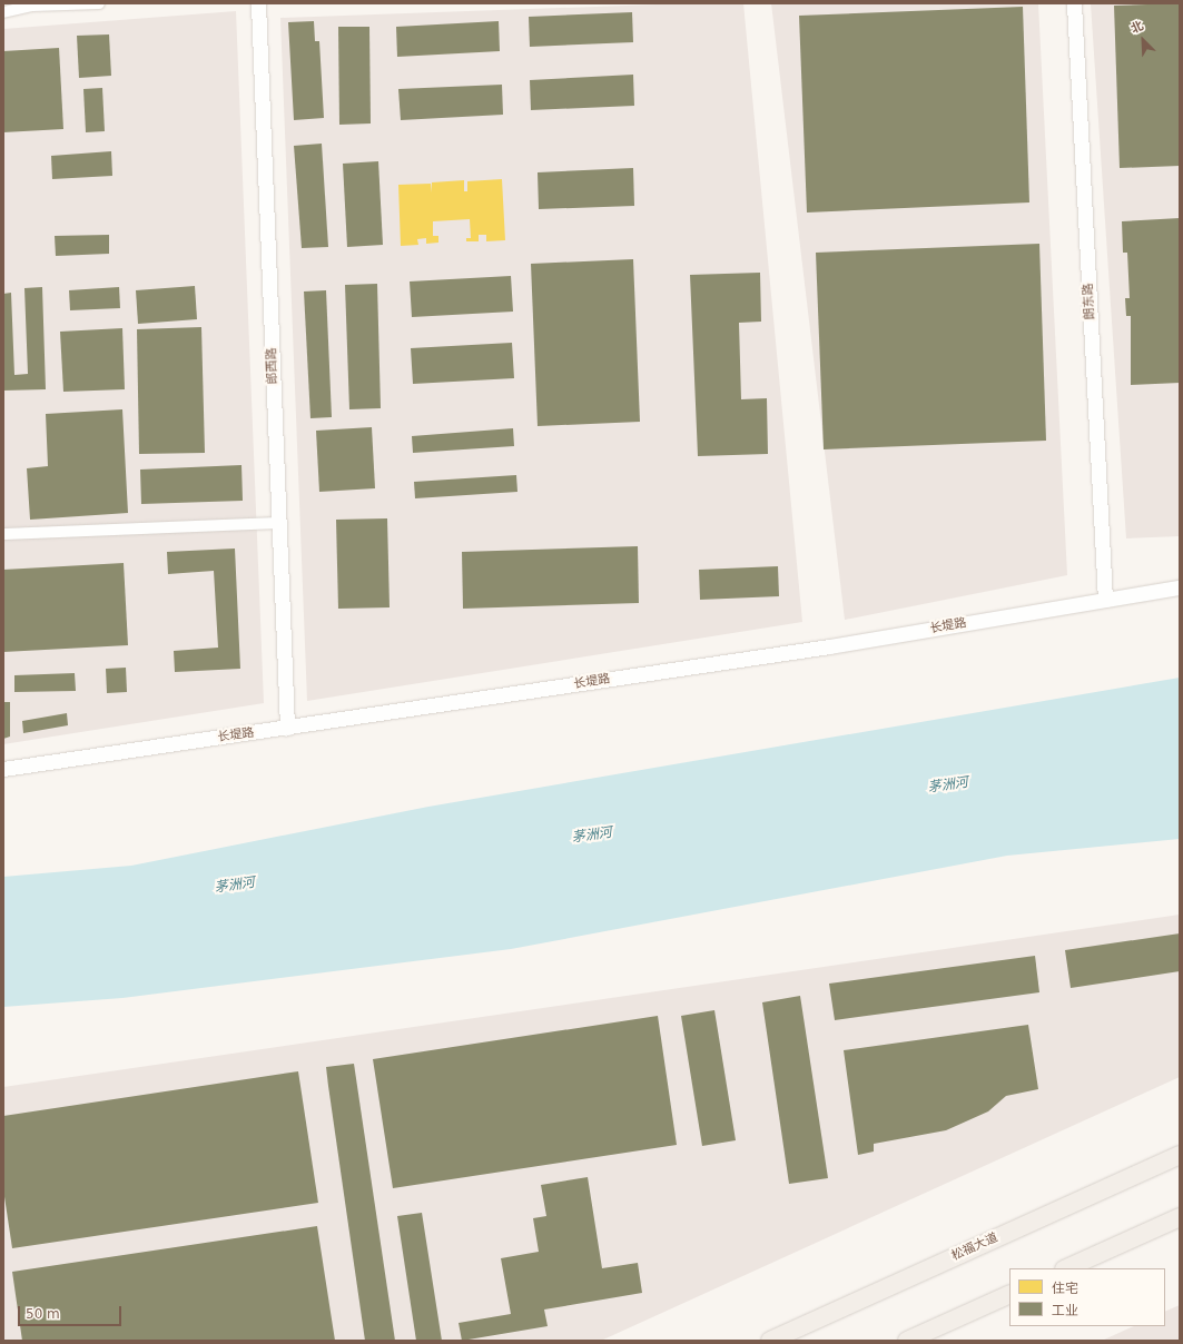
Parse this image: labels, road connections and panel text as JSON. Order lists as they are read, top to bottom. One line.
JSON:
{"streets":{"main road":["松福大道"],"street":["朗东路","郎西路","长堤路"]},"crossings":[["朗东路","长堤路"],["郎西路","长堤路"]],"water":["茅洲河"],"legend":["住宅","工业"],"scale_bar":"50 m","north":"top left"}
